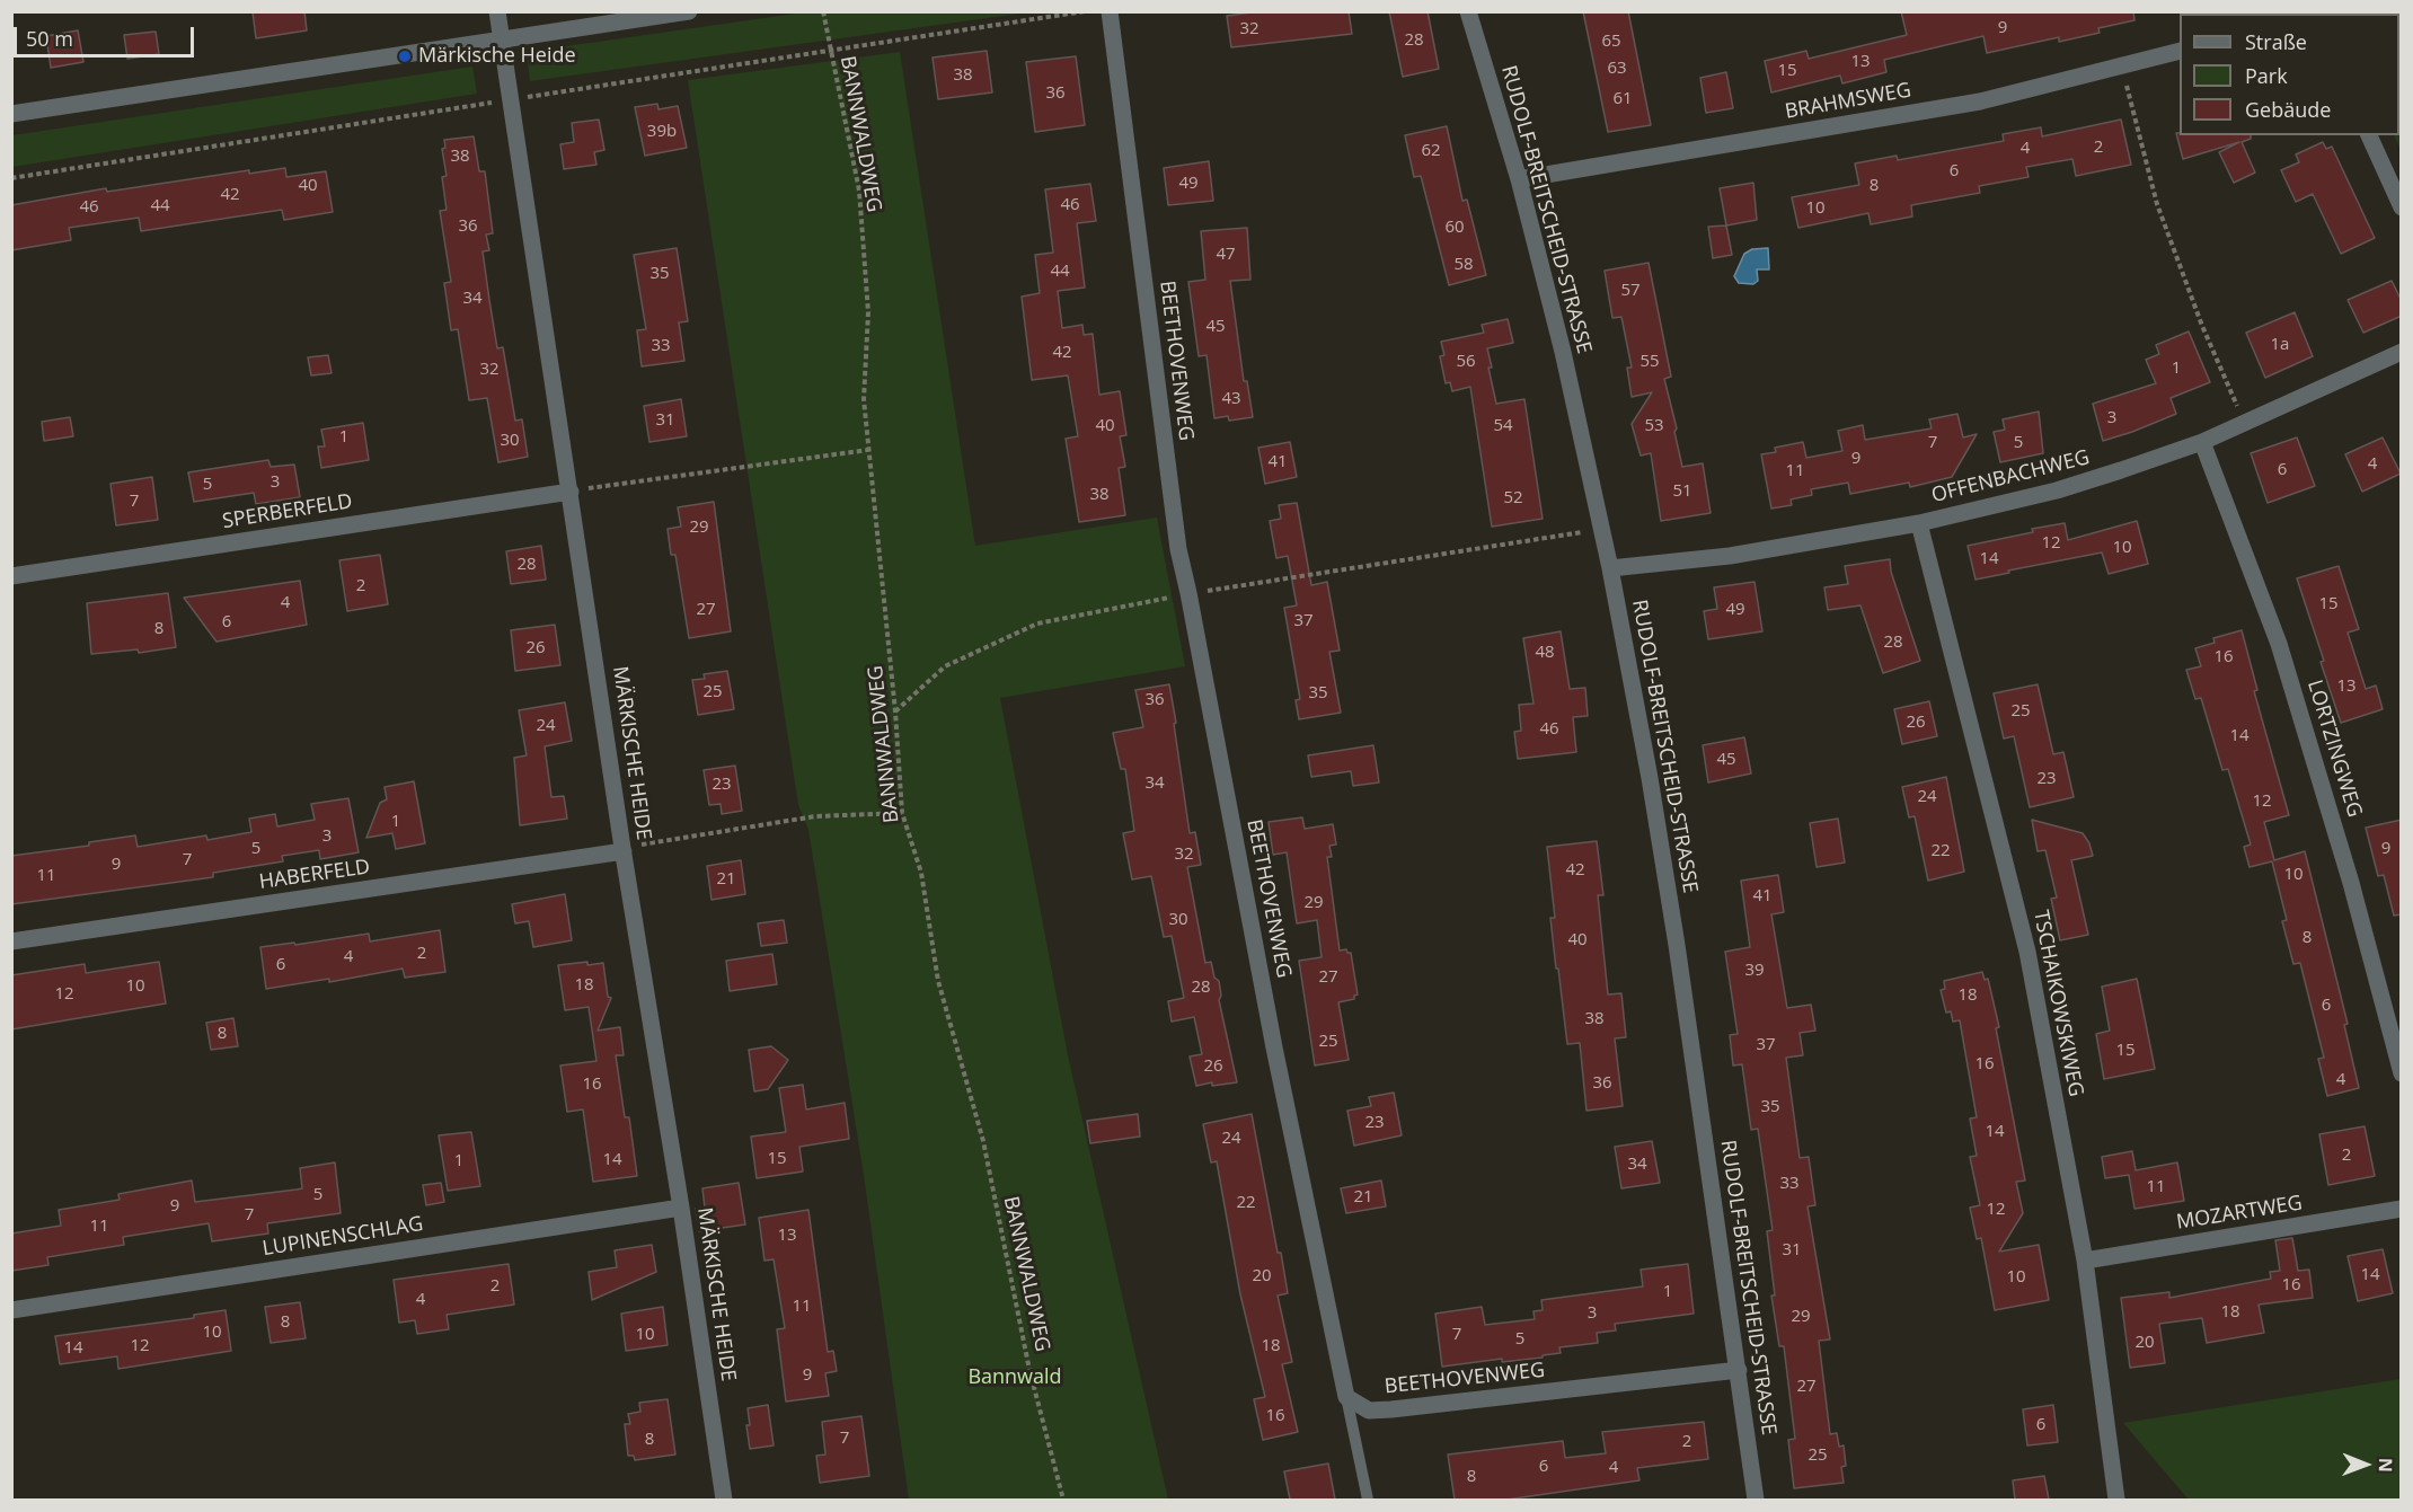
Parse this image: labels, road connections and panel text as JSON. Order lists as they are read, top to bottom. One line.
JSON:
{"streets":{"street":["BRAHMSWEG","RUDOLF-BREITSCHEID-STRASSE","BEETHOVENWEG","OFFENBACHWEG","SPERBERFELD","LORTZINGWEG","MÄRKISCHE HEIDE","HABERFELD","TSCHAIKOWSKIWEG","MOZARTWEG","LUPINENSCHLAG"],"path":["BANNWALDWEG"]},"crossings":[["BRAHMSWEG","RUDOLF-BREITSCHEID-STRASSE"],["RUDOLF-BREITSCHEID-STRASSE","BEETHOVENWEG"],["RUDOLF-BREITSCHEID-STRASSE","OFFENBACHWEG"],["OFFENBACHWEG","LORTZINGWEG"],["OFFENBACHWEG","TSCHAIKOWSKIWEG"],["SPERBERFELD","MÄRKISCHE HEIDE"],["MÄRKISCHE HEIDE","HABERFELD"],["MÄRKISCHE HEIDE","LUPINENSCHLAG"],["TSCHAIKOWSKIWEG","MOZARTWEG"]],"parks":["Bannwald"],"places":["Märkische Heide"],"house_numbers":["9","32","28","65","13","63","15","38","36","61","39b","2","4","62","38","6","49","40","8","42","46","44","46","10","36","60","47","58","44","35","57","34","45","1a","33","42","56","55","1","32","43","3","31","40","54","53","1","30","7","5","9","41","4","6","11","3","5","51","38","52","7","29","12","10","14","28","2","4","15","27","49","37","6","8","28","26","48","16","13","25","35","36","25","26","24","46","14","45","23","34","23","24","12","1","3","5","9","22","32","7","9","42","10","11","21","41","29","30","8","40","2","4","6","39","27","18","10","28","12","18","6","38","8","25","37","15","16","26","4","36","16","35","23","14","24","2","15","14","1","34","33","11","5","21","22","9","12","7","11","13","31","14","20","10","16","2","1","4","11","18","3","29","8","10","10","7","5","20","12","18","14","9","27","16","6","7","8","2","25","6","4","8"],"legend":["Straße","Park","Gebäude"],"scale_bar":"50 m","north":"right"}
